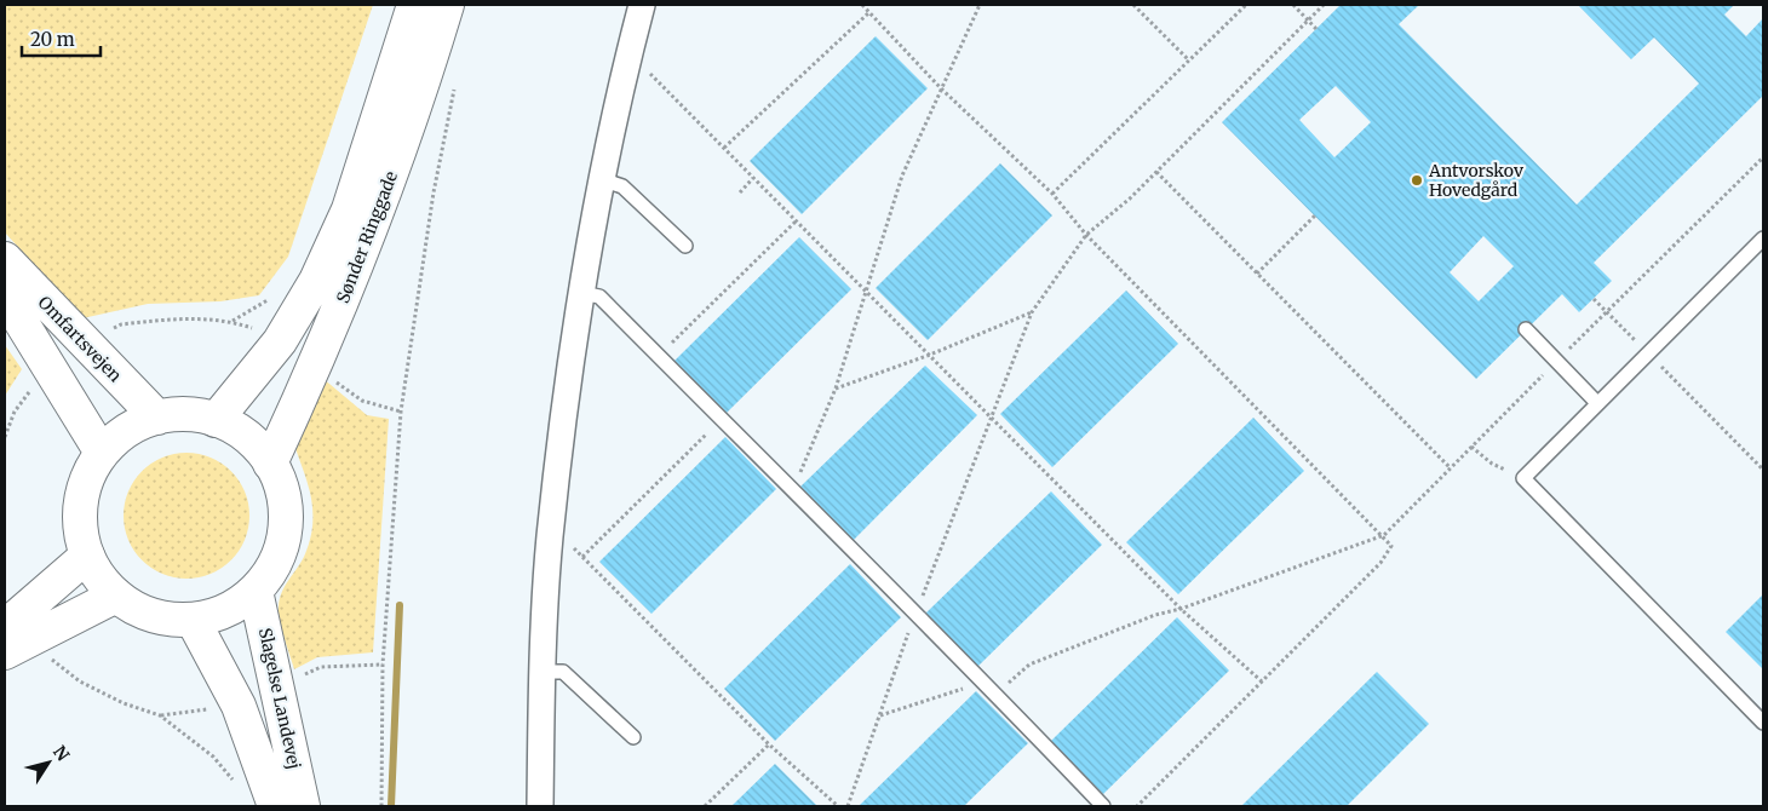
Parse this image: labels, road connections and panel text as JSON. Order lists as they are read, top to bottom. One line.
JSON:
{"streets":{"main road":["Sønder Ringgade","Omfartsvejen","Slagelse Landevej"]},"crossings":[["Sønder Ringgade","Omfartsvejen"],["Sønder Ringgade","Slagelse Landevej"],["Omfartsvejen","Slagelse Landevej"]],"places":["Antvorskov Hovedgård"],"scale_bar":"20 m","north":"top right"}
